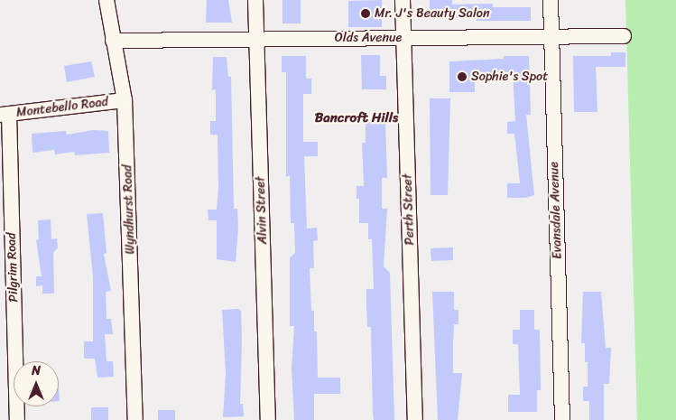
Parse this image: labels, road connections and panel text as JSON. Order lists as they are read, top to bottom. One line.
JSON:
{"streets":{"street":["Olds Avenue","Montebello Road","Wyndhurst Road","Perth Street","Alvin Street","Evansdale Avenue","Pilgrim Road"]},"crossings":[["Olds Avenue","Wyndhurst Road"],["Olds Avenue","Perth Street"],["Olds Avenue","Alvin Street"],["Olds Avenue","Evansdale Avenue"],["Montebello Road","Wyndhurst Road"],["Montebello Road","Pilgrim Road"]],"districts":["Bancroft Hills"],"places":["Mr. J's Beauty Salon","Sophie's Spot"],"north":"top"}
